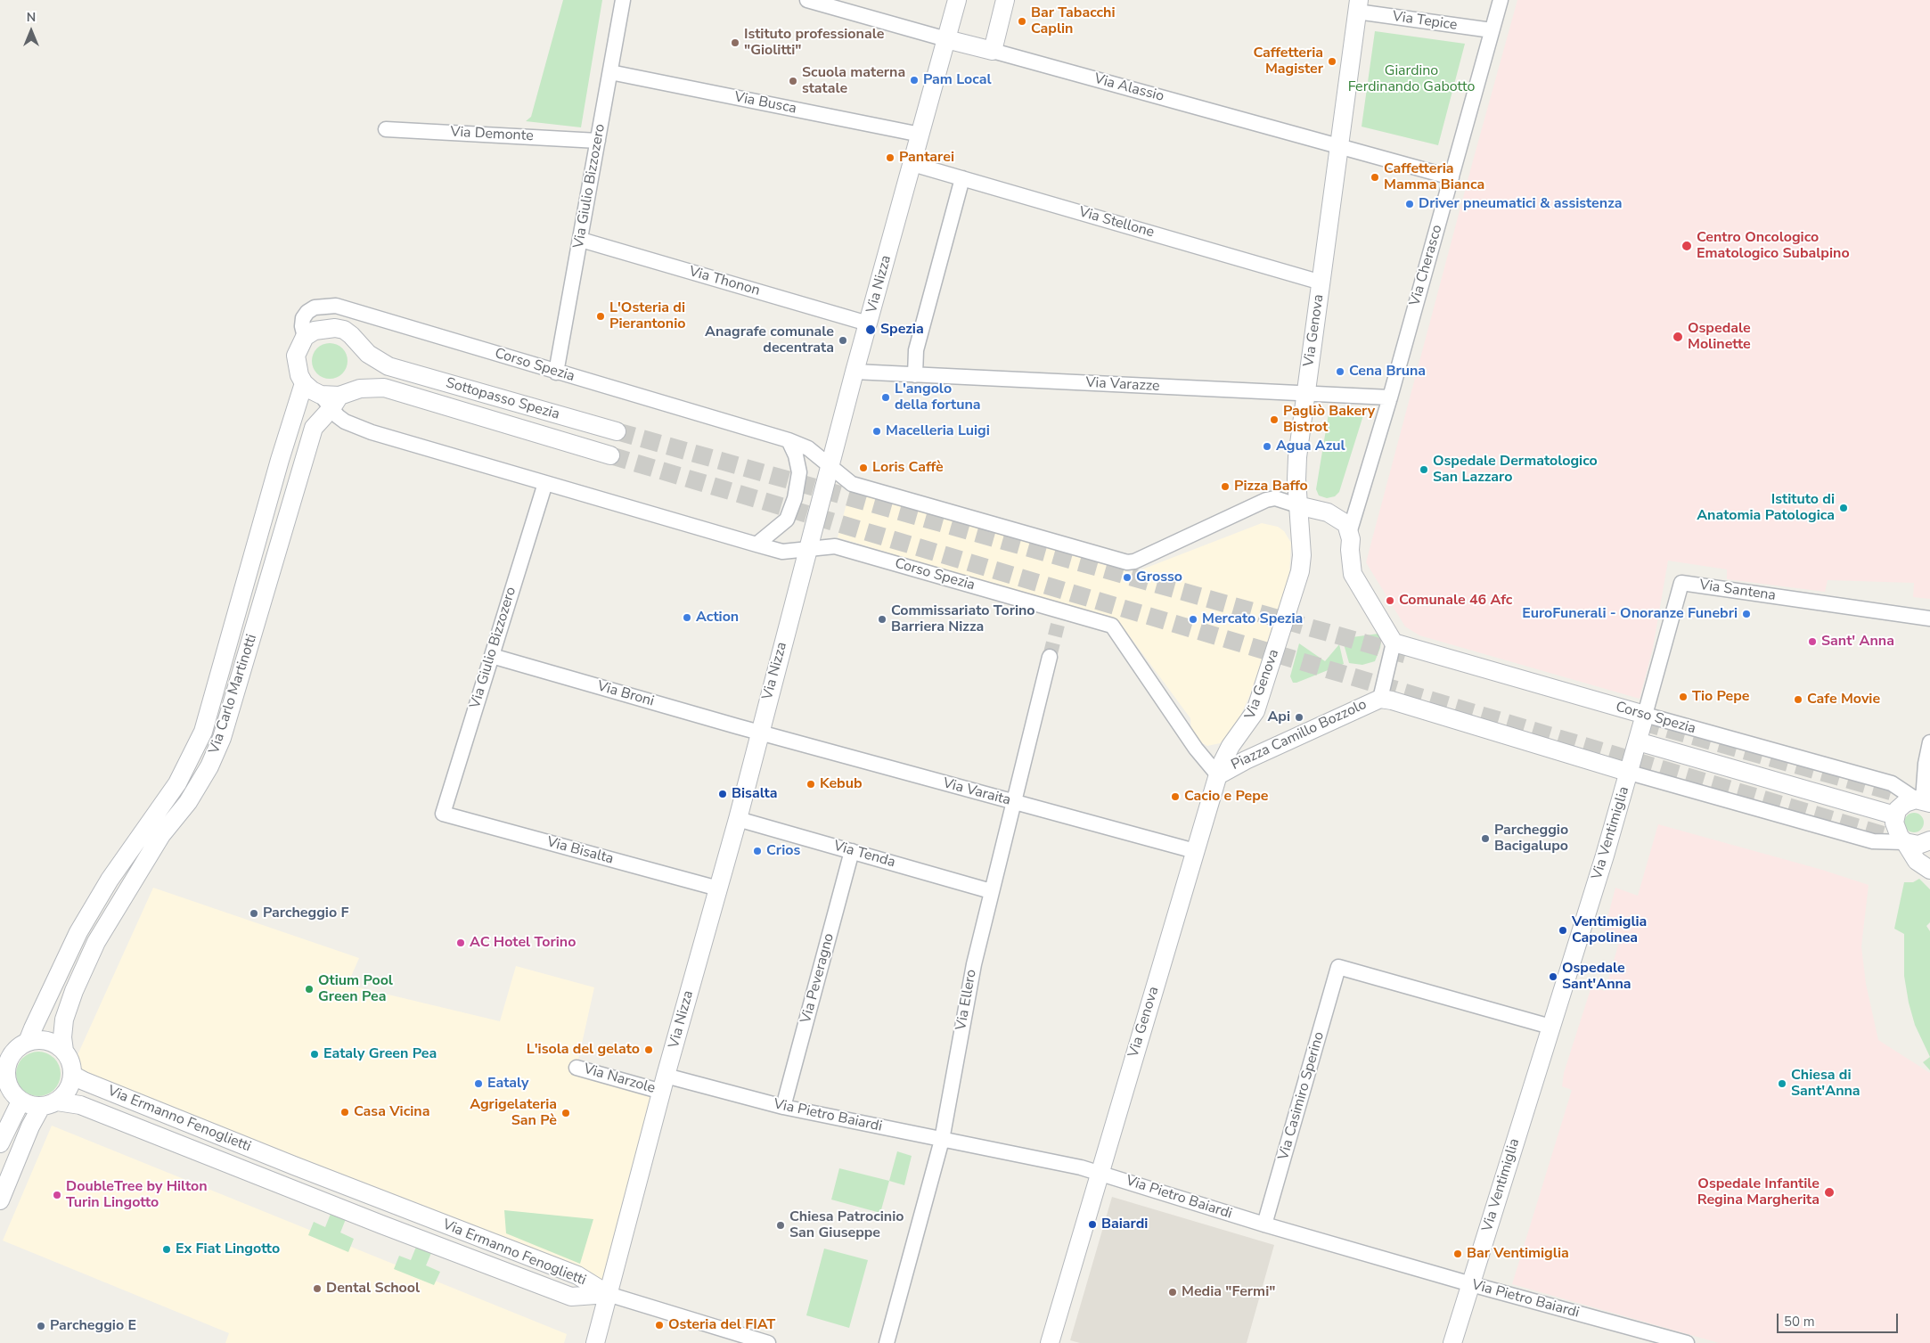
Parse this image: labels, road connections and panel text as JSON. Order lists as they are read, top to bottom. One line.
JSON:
{"streets":{"street":["Via Tepice","Via Alassio","Via Busca","Via Demonte","Via Giulio Bizzozero","Via Stellone","Via Cherasco","Via Thonon","Via Nizza","Via Genova","Corso Spezia","Via Varazze","Sottopasso Spezia","Via Santena","Via Carlo Martinotti","Via Broni","Piazza Camillo Bozzolo","Via Varaita","Via Ventimiglia","Via Bisalta","Via Tenda","Via Peveragno","Via Ellero","Via Narzole","Via Casimiro Sperino","Via Pietro Baiardi","Via Ermanno Fenoglietti"]},"crossings":[["Via Tepice","Via Cherasco"],["Via Tepice","Via Genova"],["Via Alassio","Via Cherasco"],["Via Alassio","Via Nizza"],["Via Alassio","Via Genova"],["Via Busca","Via Giulio Bizzozero"],["Via Busca","Via Nizza"],["Via Demonte","Via Giulio Bizzozero"],["Via Giulio Bizzozero","Via Thonon"],["Via Giulio Bizzozero","Corso Spezia"],["Via Giulio Bizzozero","Via Broni"],["Via Giulio Bizzozero","Via Bisalta"],["Via Stellone","Via Nizza"],["Via Stellone","Via Genova"],["Via Cherasco","Via Varazze"],["Via Thonon","Via Nizza"],["Via Nizza","Corso Spezia"],["Via Nizza","Via Varazze"],["Via Nizza","Via Broni"],["Via Nizza","Via Varaita"],["Via Nizza","Via Bisalta"],["Via Nizza","Via Tenda"],["Via Nizza","Via Narzole"],["Via Nizza","Via Pietro Baiardi"],["Via Nizza","Via Ermanno Fenoglietti"],["Via Genova","Corso Spezia"],["Via Genova","Via Varazze"],["Via Genova","Piazza Camillo Bozzolo"],["Via Genova","Via Varaita"],["Via Genova","Via Pietro Baiardi"],["Corso Spezia","Sottopasso Spezia"],["Corso Spezia","Via Santena"],["Corso Spezia","Via Carlo Martinotti"],["Corso Spezia","Piazza Camillo Bozzolo"],["Corso Spezia","Via Ventimiglia"],["Sottopasso Spezia","Via Carlo Martinotti"],["Via Santena","Via Ventimiglia"],["Via Carlo Martinotti","Via Ermanno Fenoglietti"],["Via Broni","Via Varaita"],["Via Varaita","Via Ellero"],["Via Ventimiglia","Via Casimiro Sperino"],["Via Ventimiglia","Via Pietro Baiardi"],["Via Tenda","Via Peveragno"],["Via Tenda","Via Ellero"],["Via Peveragno","Via Pietro Baiardi"],["Via Ellero","Via Pietro Baiardi"],["Via Narzole","Via Pietro Baiardi"],["Via Casimiro Sperino","Via Pietro Baiardi"]],"parks":["Giardino Ferdinando Gabotto"],"places":["Bar Tabacchi Caplin","Istituto professionale \"Giolitti\"","Caffetteria Magister","Pam Local","Scuola materna statale","Pantarei","Caffetteria Mamma Bianca","Driver pneumatici & assistenza","Centro Oncologico Ematologico Subalpino","L'Osteria di Pierantonio","Spezia","Ospedale Molinette","Anagrafe comunale decentrata","Cena Bruna","L'angolo della fortuna","Pagliò Bakery Bistrot","Macelleria Luigi","Agua Azul","Loris Caffè","Ospedale Dermatologico San Lazzaro","Pizza Baffo","Istituto di Anatomia Patologica","Grosso","Comunale 46 Afc","EuroFunerali - Onoranze Funebri","Action","Commissariato Torino Barriera Nizza","Mercato Spezia","Sant' Anna","Tio Pepe","Cafe Movie","Api","Kebub","Bisalta","Cacio e Pepe","Parcheggio Bacigalupo","Crios","Parcheggio F","Ventimiglia Capolinea","AC Hotel Torino","Ospedale Sant'Anna","Otium Pool Green Pea","L'isola del gelato","Eataly Green Pea","Eataly","Chiesa di Sant'Anna","Casa Vicina","Agrigelateria San Pè","Ospedale Infantile Regina Margherita","DoubleTree by Hilton Turin Lingotto","Baiardi","Chiesa Patrocinio San Giuseppe","Ex Fiat Lingotto","Bar Ventimiglia","Dental School","Media \"Fermi\"","Osteria del FIAT","Parcheggio E"],"scale_bar":"50 m","north":"top"}
